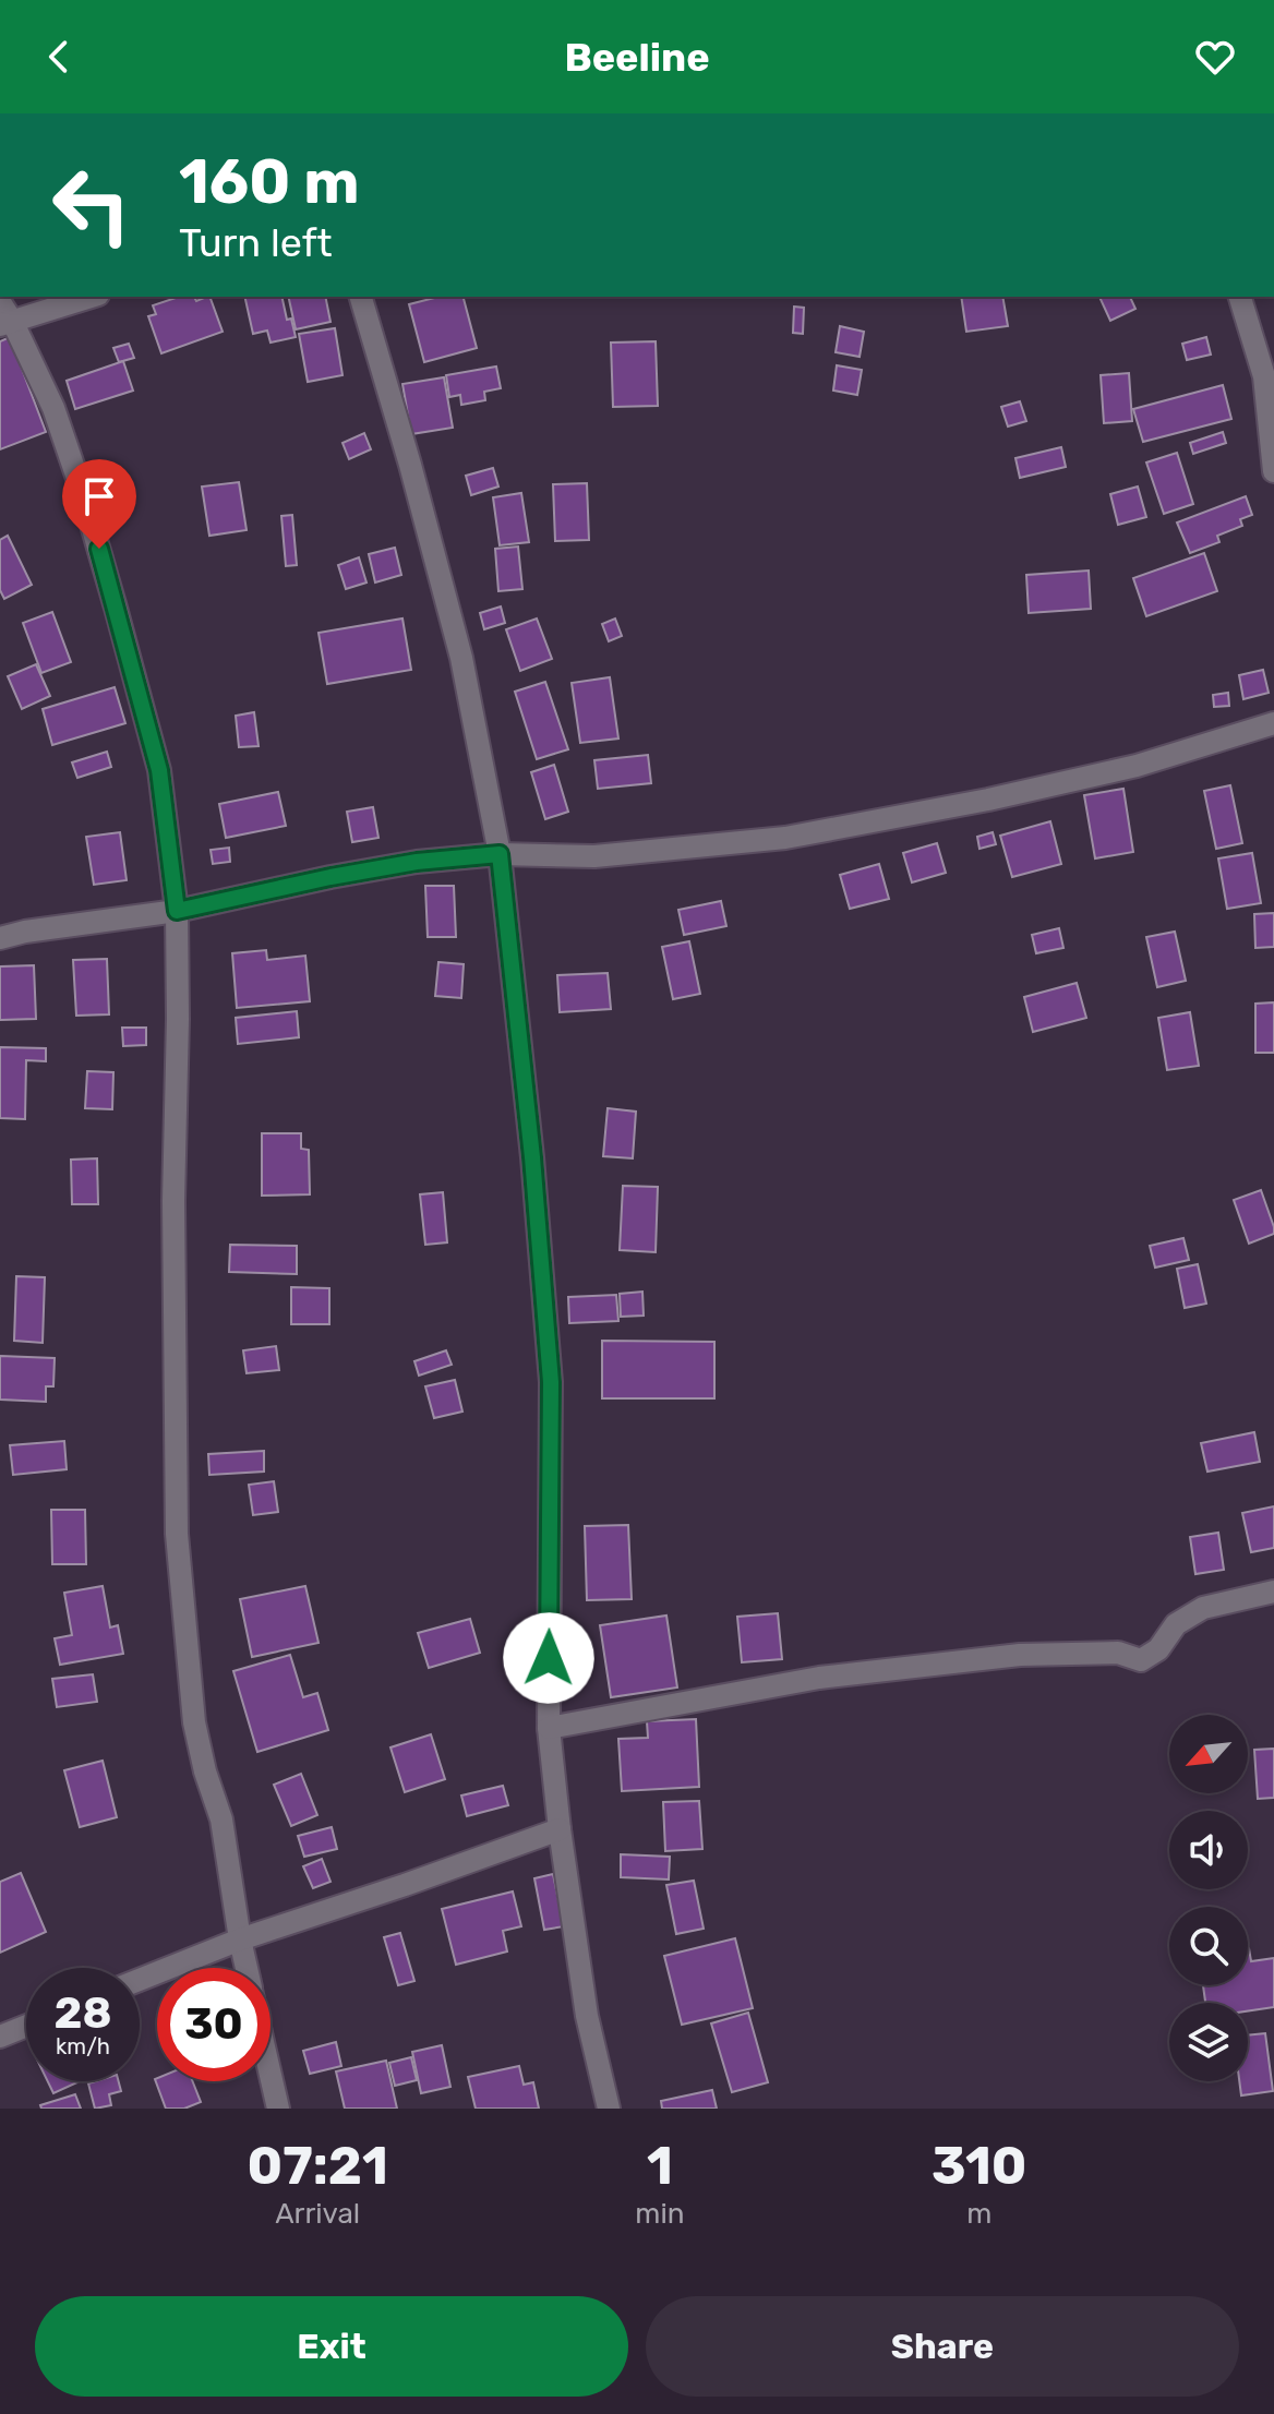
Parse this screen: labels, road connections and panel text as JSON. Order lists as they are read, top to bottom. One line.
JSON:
{"north":"bottom left","page":{"header":"Beeline","turn":["160 m","Turn left"],"speed":"28 km/h","limit":"30","eta":["07:21","Arrival","1","min","310","m"],"buttons":["Exit","Share"]}}
